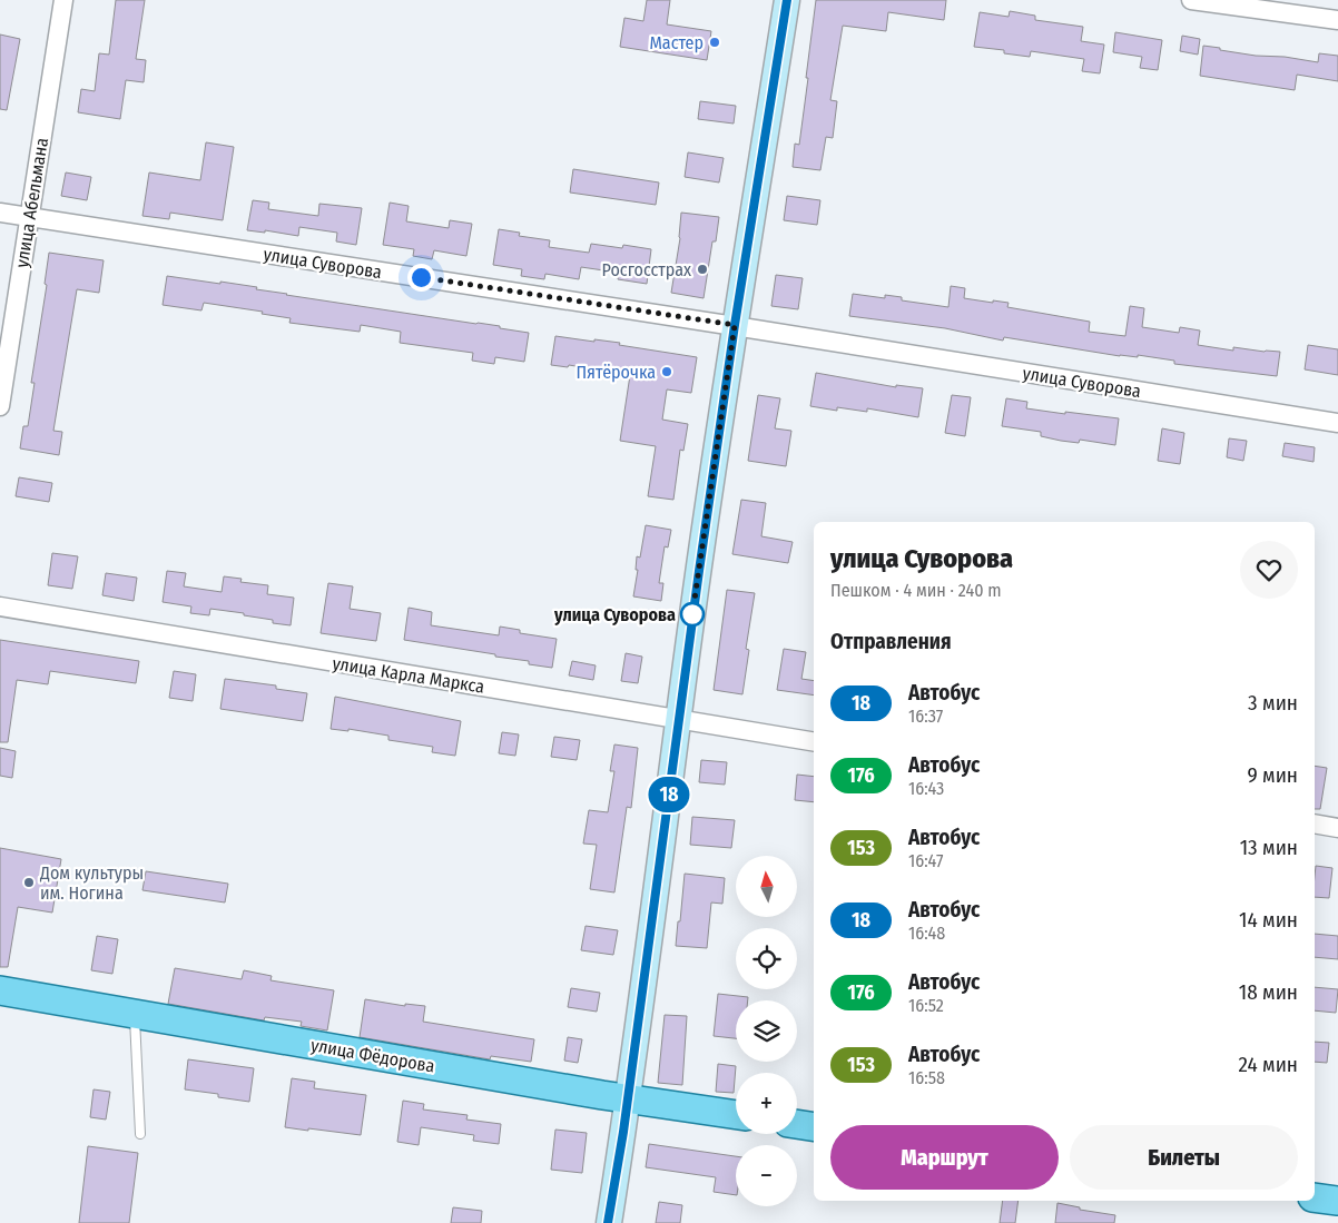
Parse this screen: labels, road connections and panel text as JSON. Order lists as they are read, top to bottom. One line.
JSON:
{"streets":{"main road":["улица Фёдорова"],"street":["улица Абельмана","улица Суворова","улица Карла Маркса"]},"crossings":[["улица Абельмана","улица Суворова"]],"places":["Мастер","Росгосстрах","Пятёрочка","улица Суворова","Дом культуры им. Ногина"],"lines":["bus line 18"],"north":"top","page":{"on_map":"18","heading":[["улица Суворова","Пешком · 4 мин · 240 m"],"Отправления"],"list":[{"mark":"18","name":"Автобус","note":"16:37","value":"3 мин"},{"mark":"176","name":"Автобус","note":"16:43","value":"9 мин"},{"mark":"153","name":"Автобус","note":"16:47","value":"13 мин"},{"mark":"18","name":"Автобус","note":"16:48","value":"14 мин"},{"mark":"176","name":"Автобус","note":"16:52","value":"18 мин"},{"mark":"153","name":"Автобус","note":"16:58","value":"24 мин"}],"map_buttons":["+","−"],"buttons":["Маршрут","Билеты"]}}
